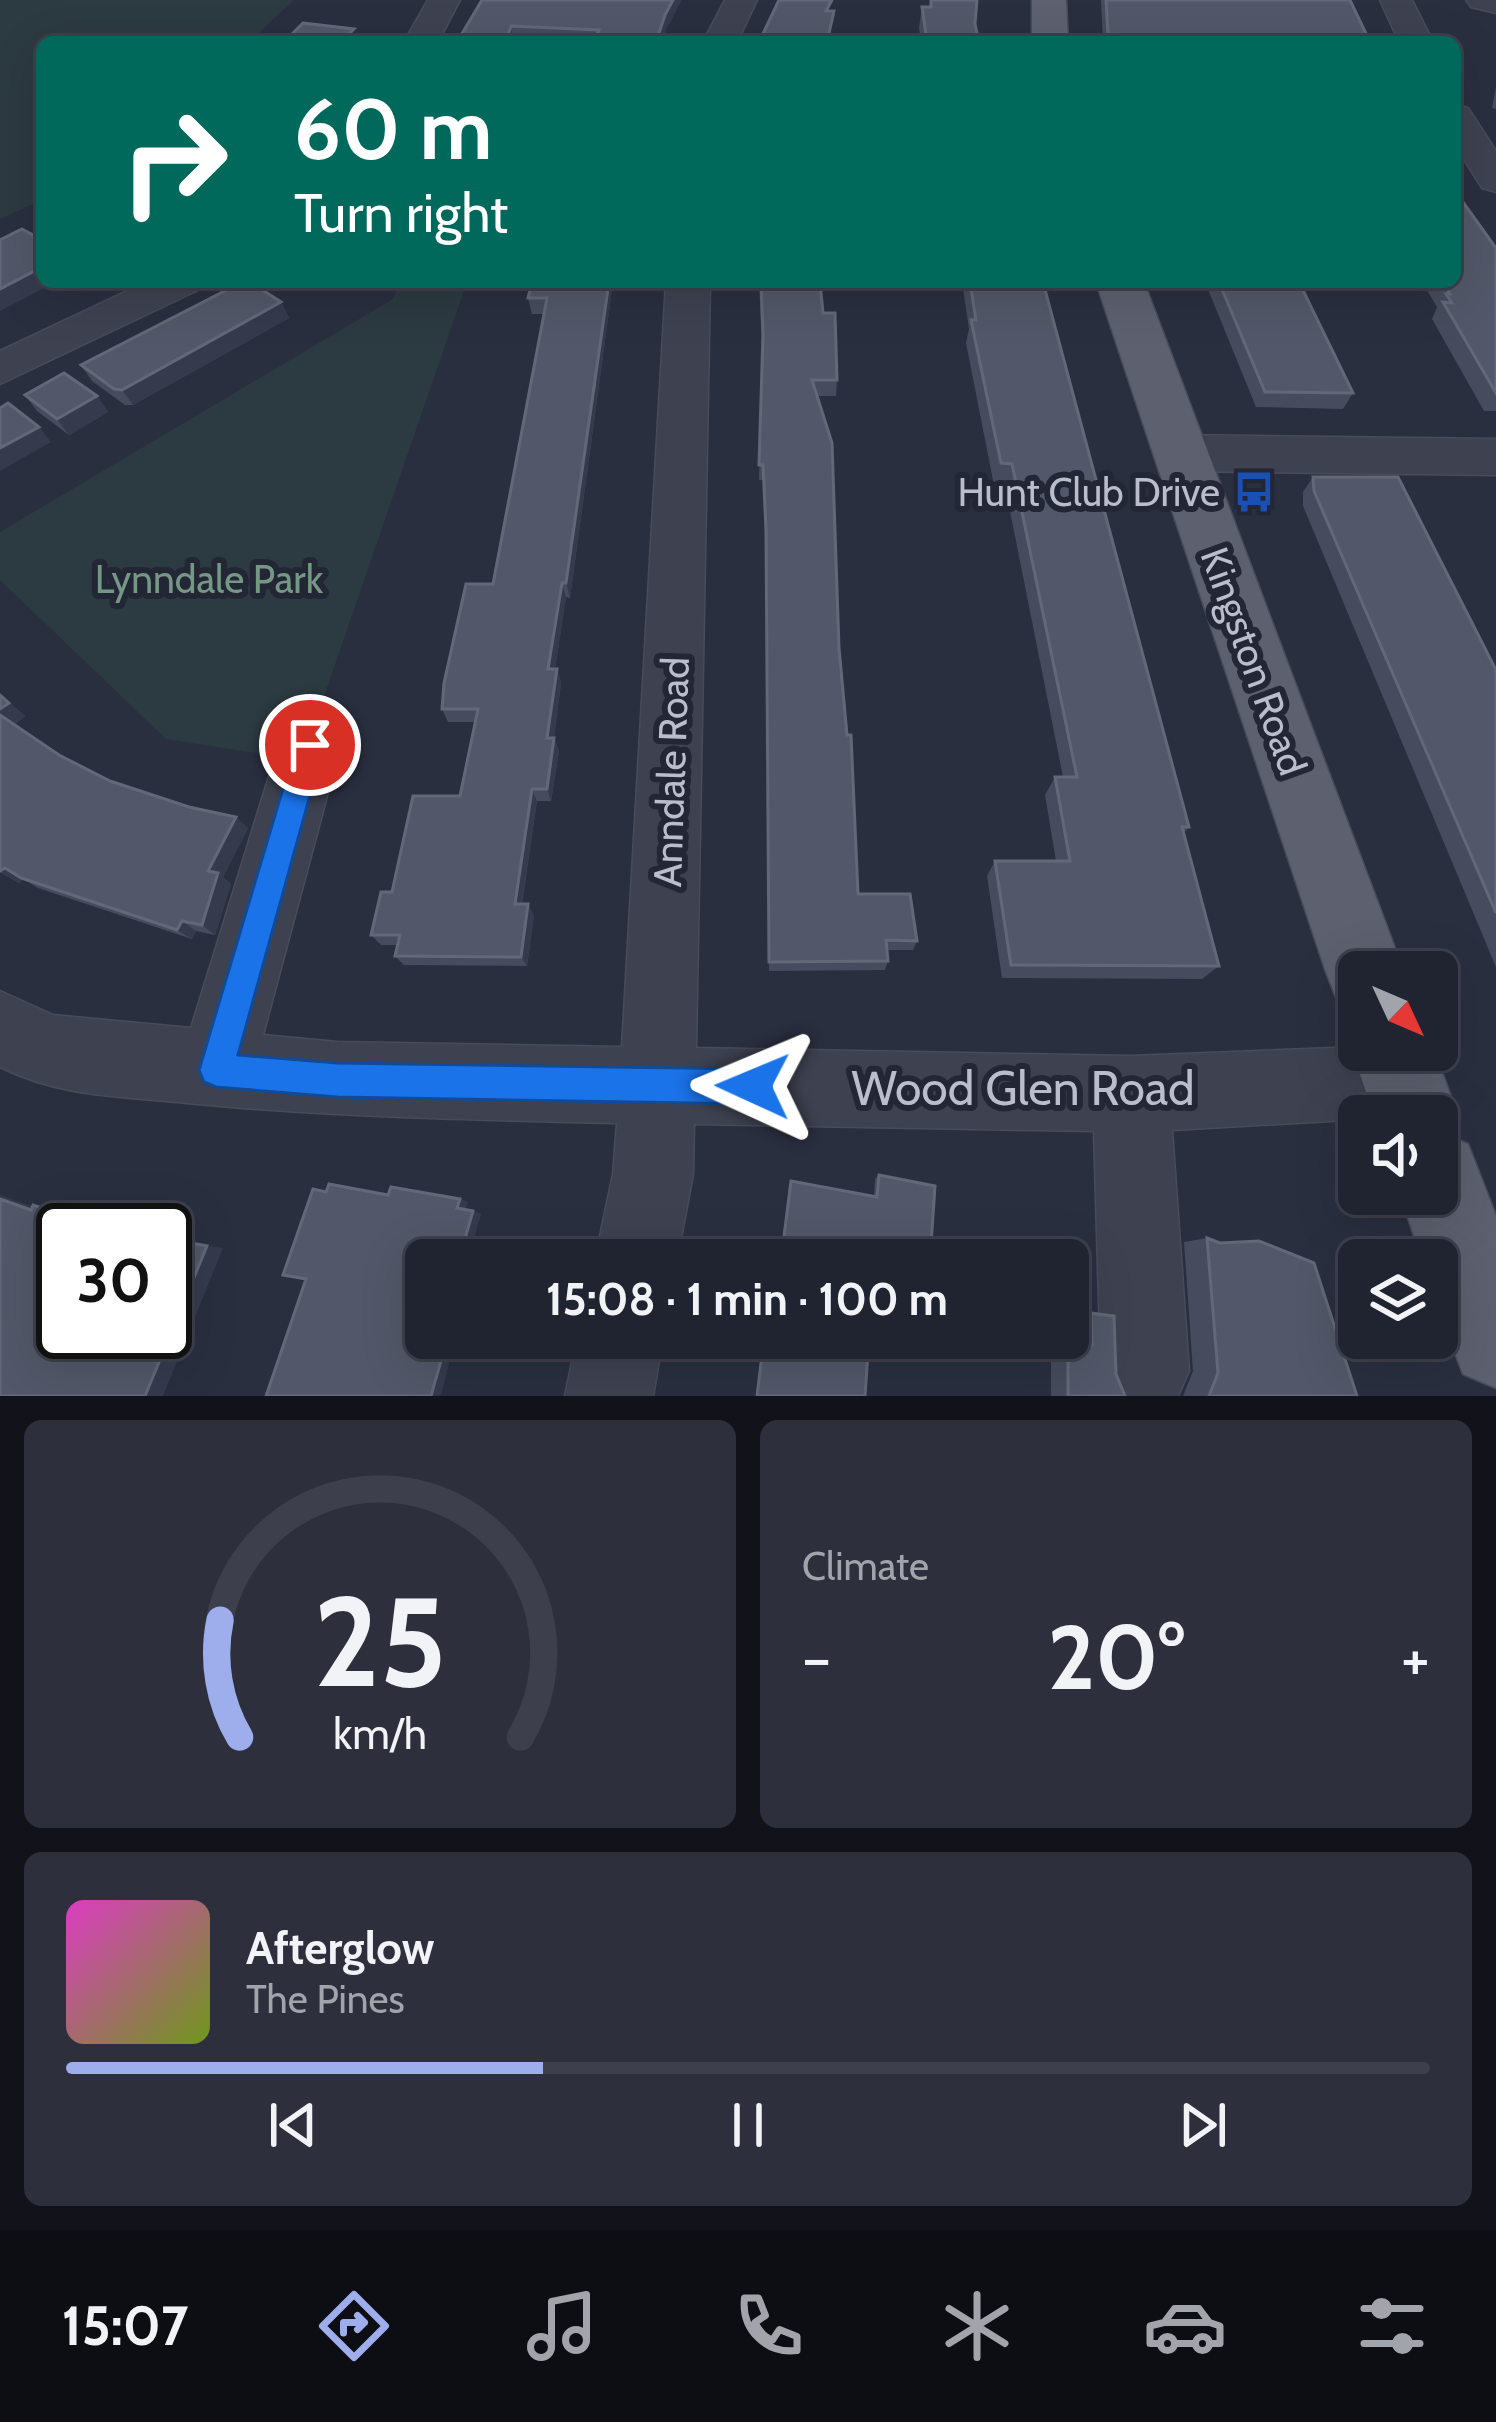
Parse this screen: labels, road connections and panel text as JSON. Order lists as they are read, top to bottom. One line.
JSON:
{"streets":{"main road":["Kingston Road"],"street":["Anndale Road","Wood Glen Road"]},"crossings":[["Anndale Road","Wood Glen Road"]],"parks":["Lynndale Park"],"places":{"bus stop":["Hunt Club Drive"]},"north":"bottom right","page":{"turn":["60 m","Turn right"],"limit":"30","trip":"15:08 · 1 min · 100 m","tile":"Climate","heat":["−","20°","+"],"song":["Afterglow","The Pines"],"tabs":"15:07","gauge":["25","km/h"]}}
